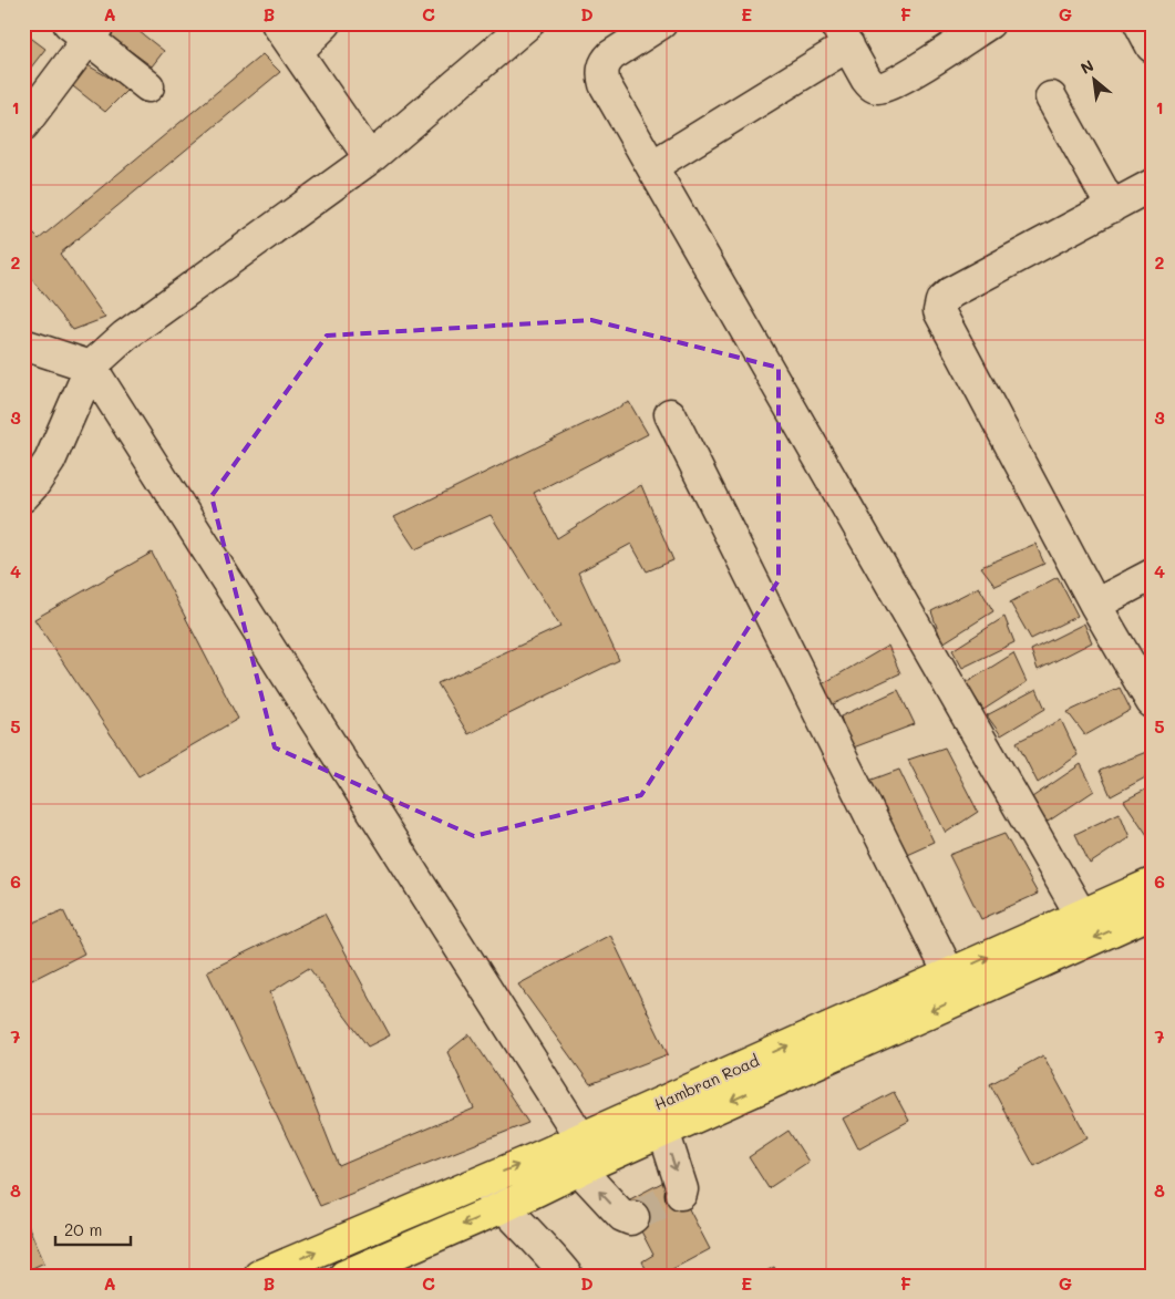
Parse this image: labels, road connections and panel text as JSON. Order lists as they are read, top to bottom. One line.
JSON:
{"streets":{"main road":["Hambran Road"]},"scale_bar":"20 m","north":"top left","grid":{"columns":["A","B","C","D","E","F","G"],"rows":["1","2","3","4","5","6","7","8"]}}
